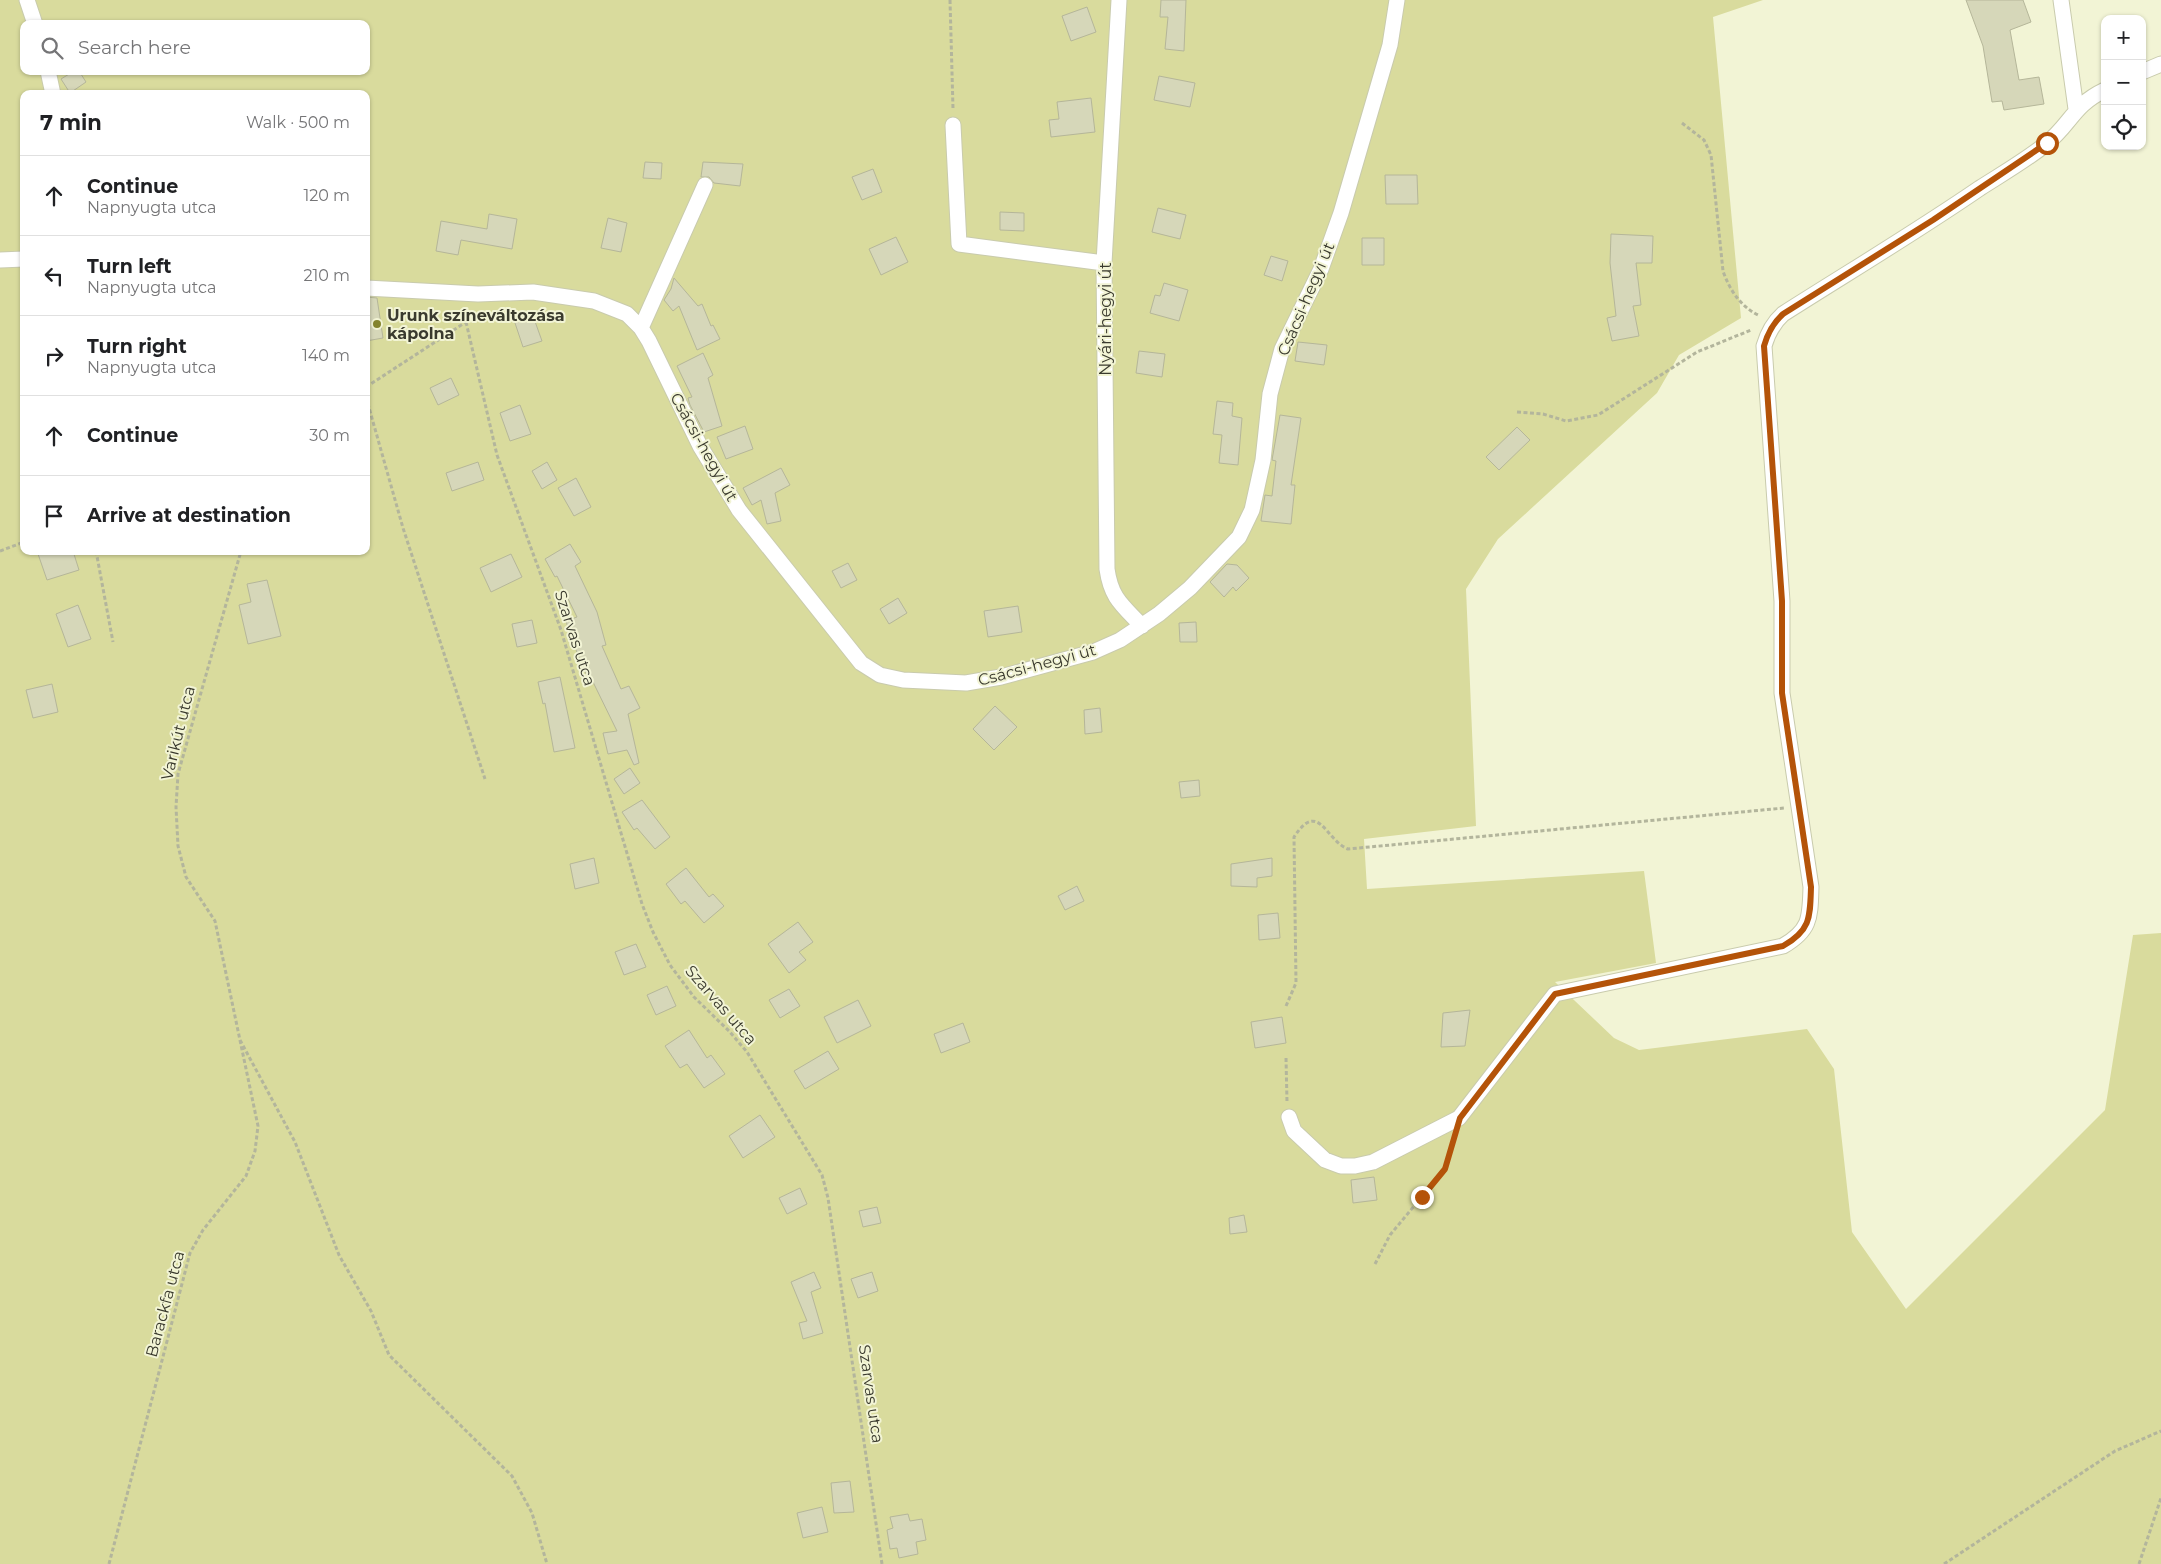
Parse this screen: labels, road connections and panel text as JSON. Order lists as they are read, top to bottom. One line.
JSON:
{"streets":{"street":["Csácsi-hegyi út","Nyári-hegyi út"],"path":["Szarvas utca","Varikút utca","Barackfa utca"]},"crossings":[["Csácsi-hegyi út","Nyári-hegyi út"],["Varikút utca","Barackfa utca"]],"places":["Urunk színeváltozása kápolna"],"page":{"map_buttons":["+","−"],"search":"Search here","heading":["7 min","Walk · 500 m"],"list":[["Continue","Napnyugta utca","120 m"],["Turn left","Napnyugta utca","210 m"],["Turn right","Napnyugta utca","140 m"],["Continue","30 m"],"Arrive at destination"]}}
